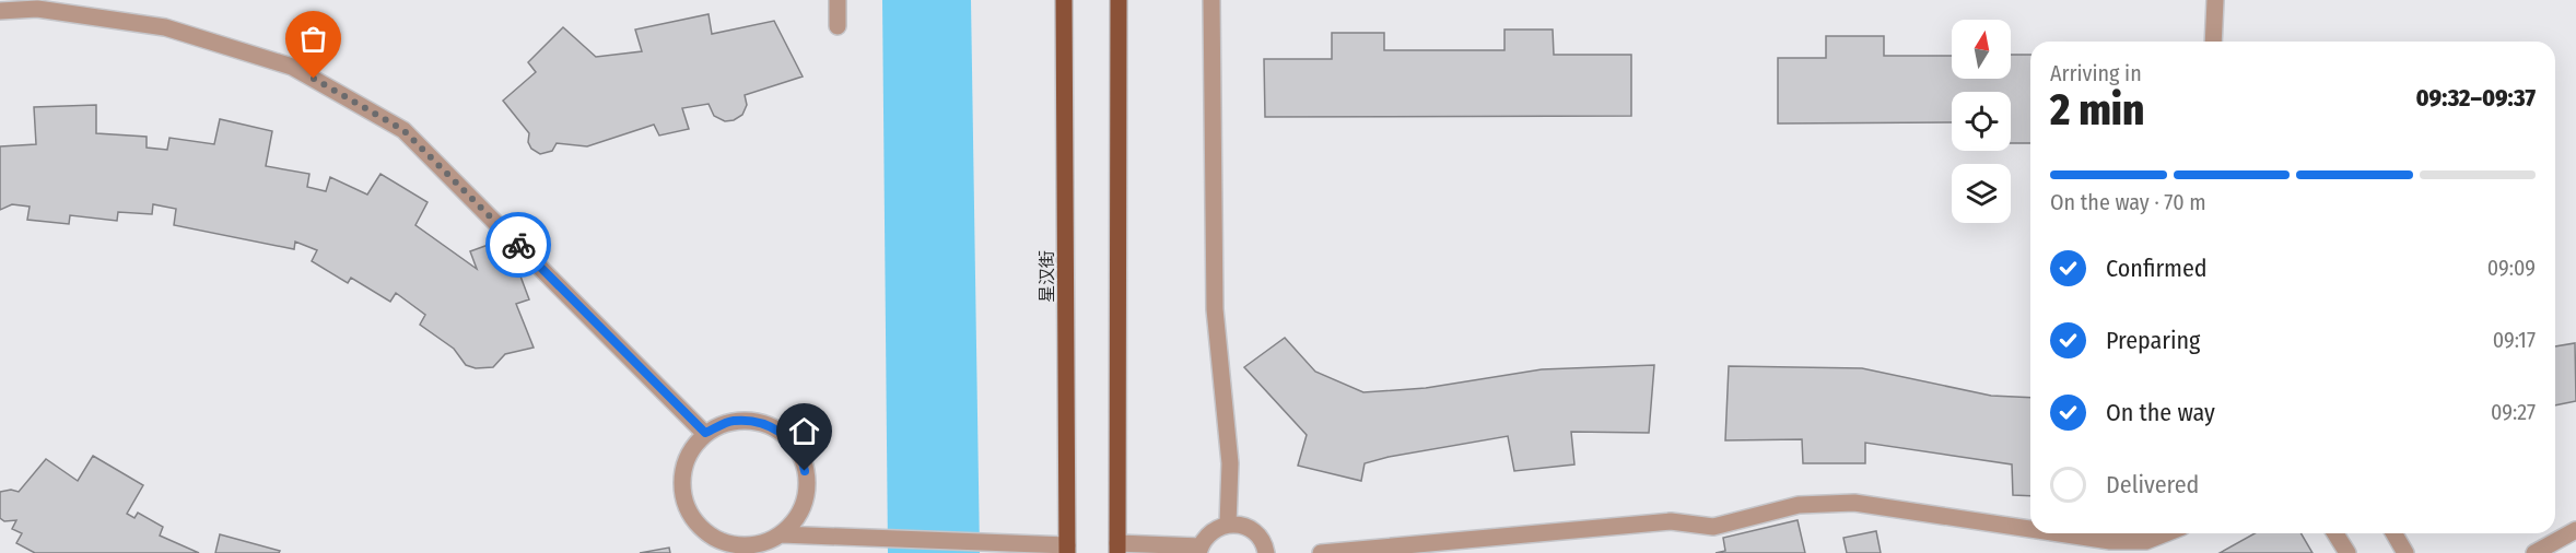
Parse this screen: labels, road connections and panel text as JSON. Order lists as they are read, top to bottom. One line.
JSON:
{"streets":{"main road":["星汉街"]},"north":"top","page":{"heading":["2 min","Arriving in","09:32–09:37"],"bar":"On the way · 70 m","list":[["Confirmed","09:09"],["Preparing","09:17"],["On the way","09:27"],"Delivered"]}}
